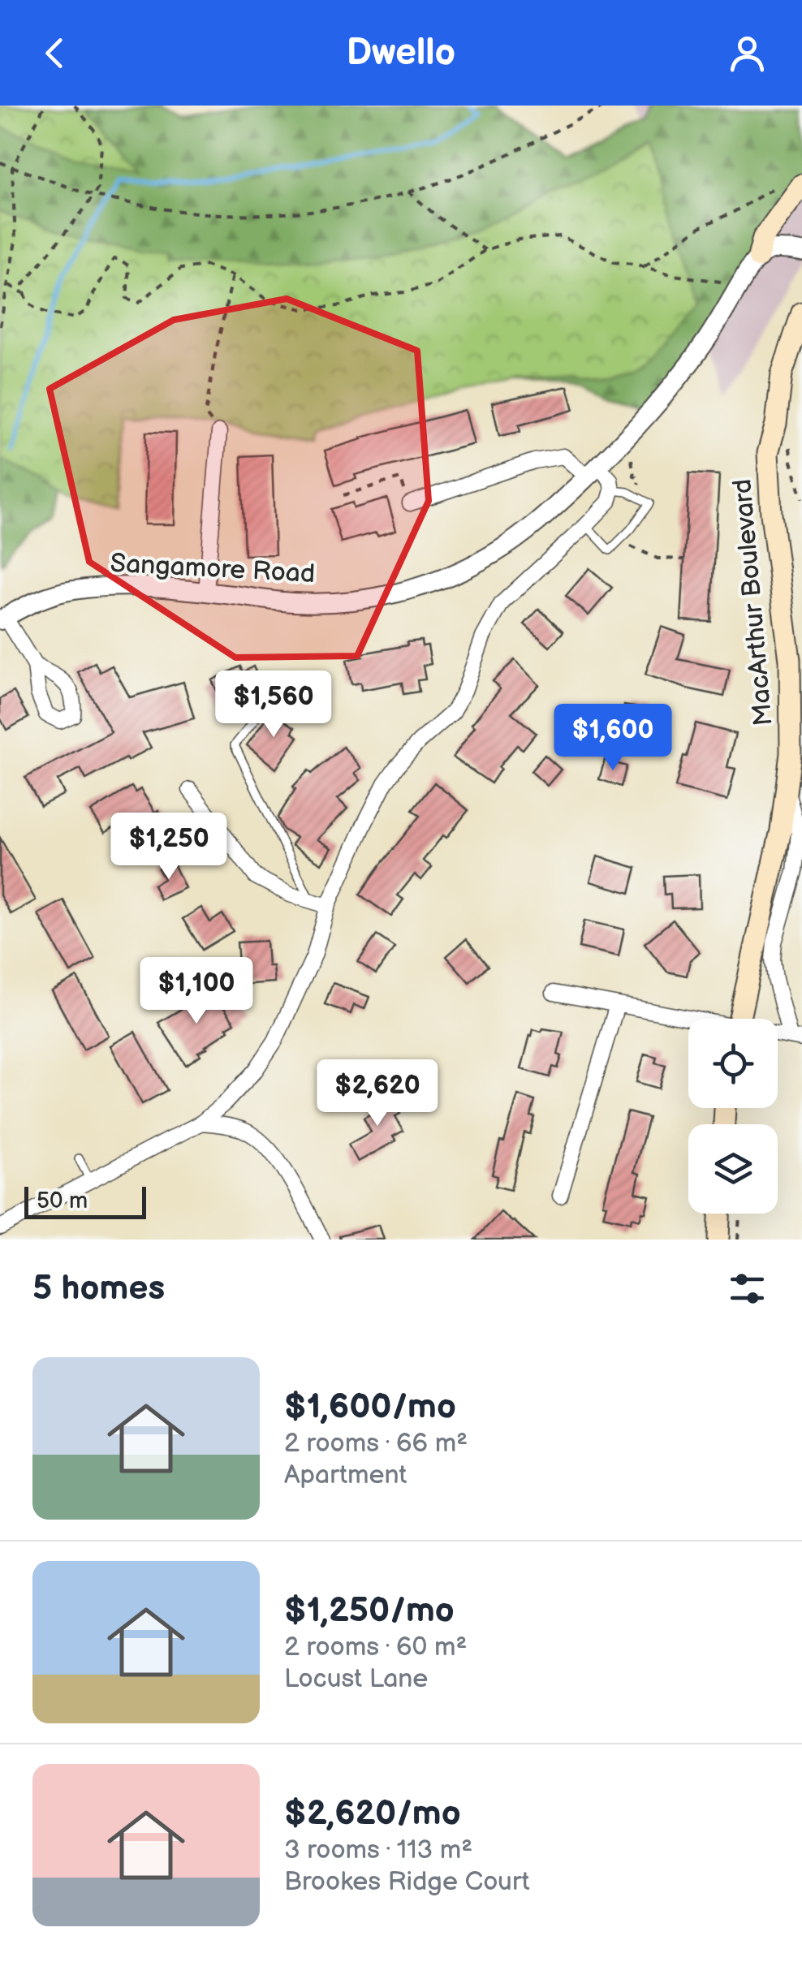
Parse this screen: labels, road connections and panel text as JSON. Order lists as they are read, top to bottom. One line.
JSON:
{"streets":{"main road":["MacArthur Boulevard"],"street":["Sangamore Road"]},"scale_bar":"50 m","page":{"header":"Dwello","price":["$1,560","$1,600","$1,250","$1,100","$2,620"],"scale":"50 m","heading":"5 homes","list":[{"name":"$1,600/mo","note":"2 rooms · 66 m² · Apartment"},{"name":"$1,250/mo","note":"2 rooms · 60 m² · Locust Lane"},{"name":"$2,620/mo","note":"3 rooms · 113 m² · Brookes Ridge Court"}]}}
